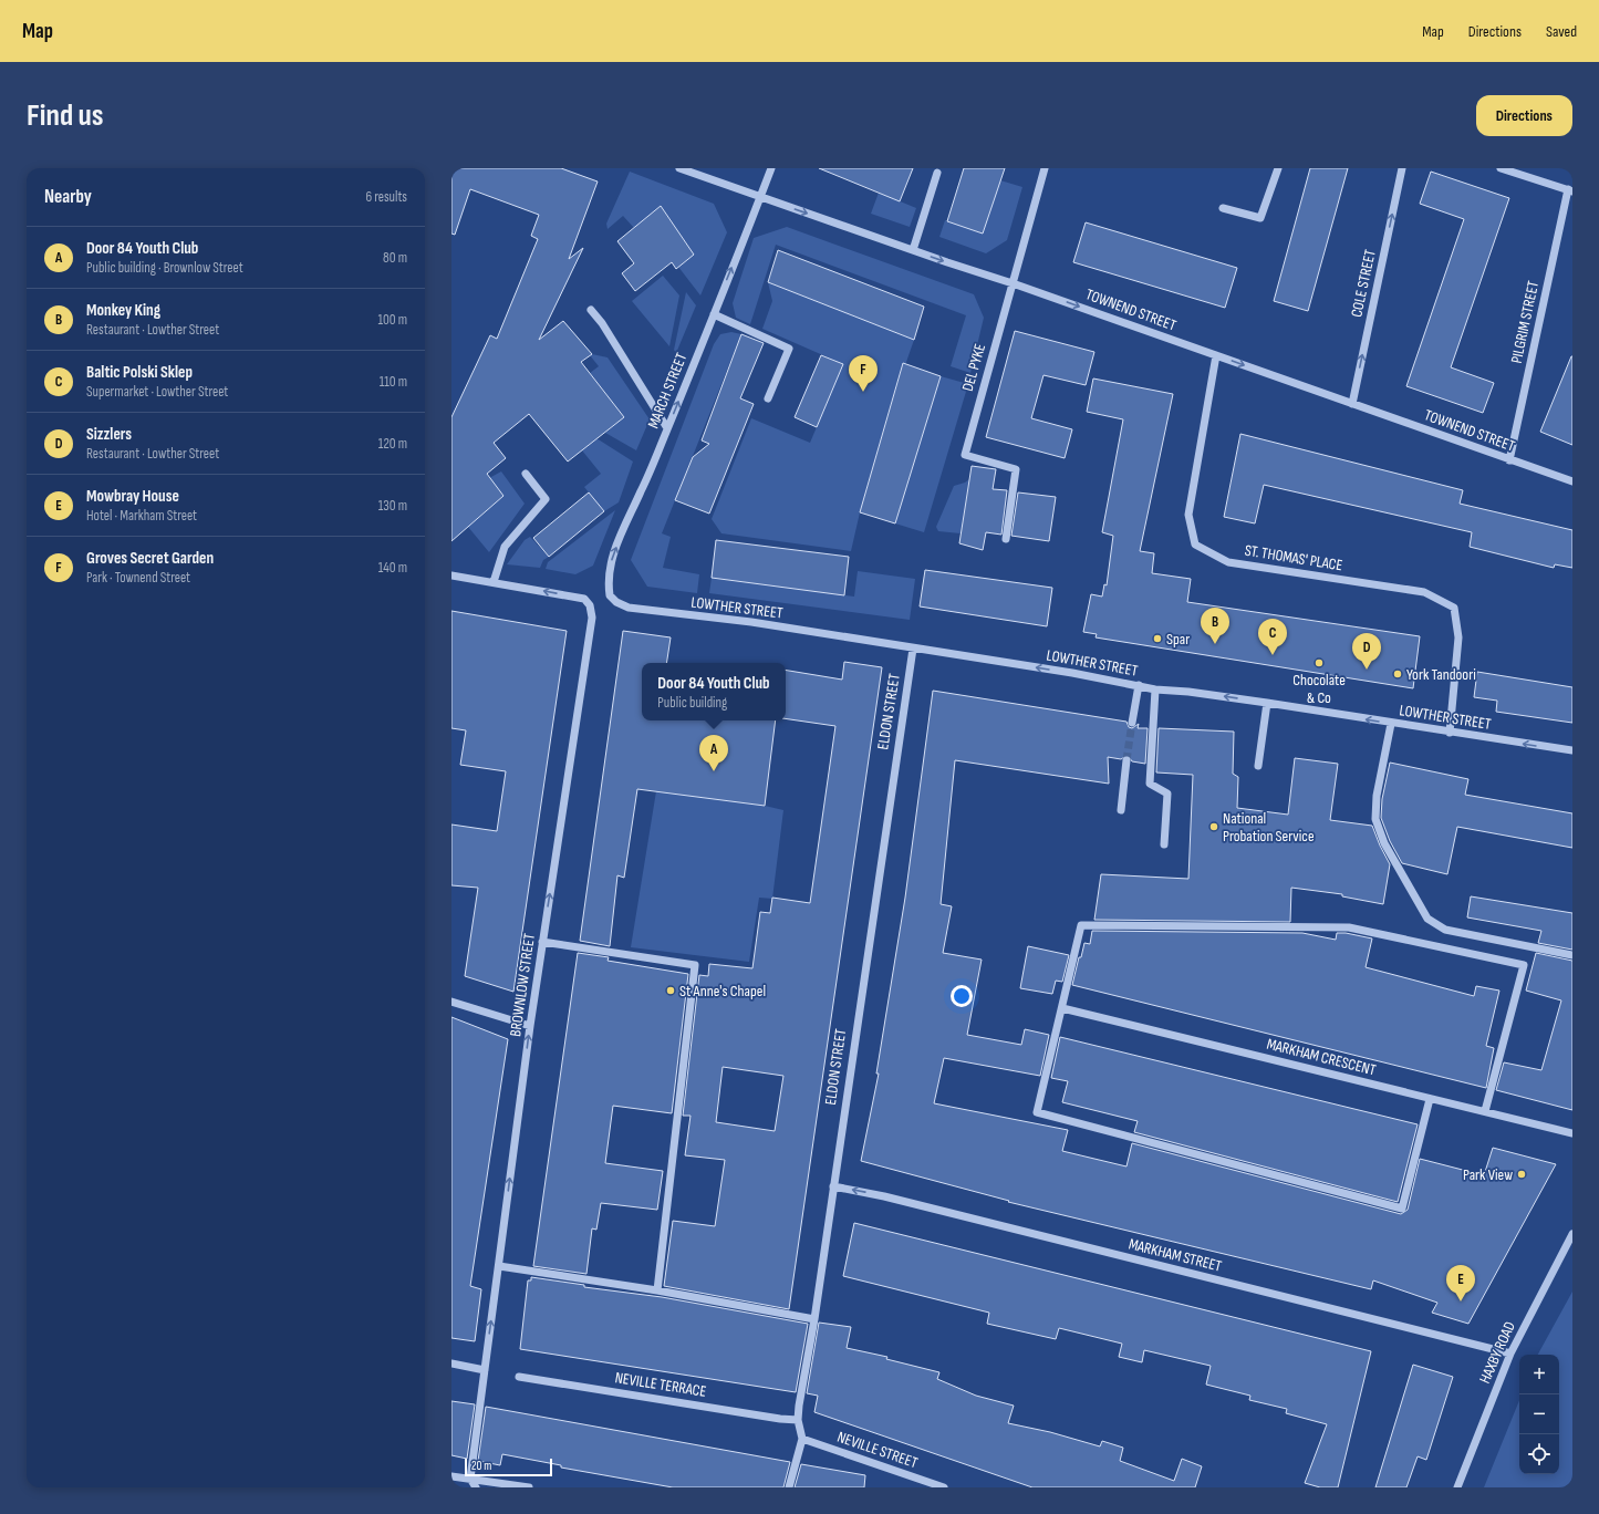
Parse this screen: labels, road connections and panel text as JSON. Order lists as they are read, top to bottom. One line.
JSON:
{"streets":{"street":["COLE STREET","TOWNEND STREET","PILGRIM STREET","DEL PYKE","MARCH STREET","ST. THOMAS' PLACE","LOWTHER STREET","ELDON STREET","BROWNLOW STREET","MARKHAM CRESCENT","MARKHAM STREET","HAXBY ROAD","NEVILLE TERRACE","NEVILLE STREET"]},"crossings":[["COLE STREET","TOWNEND STREET"],["TOWNEND STREET","PILGRIM STREET"],["TOWNEND STREET","DEL PYKE"],["TOWNEND STREET","MARCH STREET"],["TOWNEND STREET","ST. THOMAS' PLACE"],["MARCH STREET","LOWTHER STREET"],["ST. THOMAS' PLACE","LOWTHER STREET"],["LOWTHER STREET","ELDON STREET"],["ELDON STREET","MARKHAM STREET"],["ELDON STREET","NEVILLE TERRACE"],["ELDON STREET","NEVILLE STREET"],["MARKHAM STREET","HAXBY ROAD"]],"one_way":["COLE STREET","TOWNEND STREET","MARCH STREET","LOWTHER STREET","BROWNLOW STREET","MARKHAM STREET"],"places":["Spar","Chocolate & Co","York Tandoori","National Probation Service","St Anne's Chapel","Park View"],"scale_bar":"20 m","page":{"header":"Map","nav":["Map","Directions","Saved"],"buttons":"Directions","title":"Find us","heading":["Nearby","6 results"],"list":[{"mark":"A","name":"Door 84 Youth Club","note":"Public building · Brownlow Street","value":"80 m"},{"mark":"B","name":"Monkey King","note":"Restaurant · Lowther Street","value":"100 m"},{"mark":"C","name":"Baltic Polski Sklep","note":"Supermarket · Lowther Street","value":"110 m"},{"mark":"D","name":"Sizzlers","note":"Restaurant · Lowther Street","value":"120 m"},{"mark":"E","name":"Mowbray House","note":"Hotel · Markham Street","value":"130 m"},{"mark":"F","name":"Groves Secret Garden","note":"Park · Townend Street","value":"140 m"}],"pins":["F","B","C","D","A","E"],"popup":["Door 84 Youth Club","Public building"],"map_buttons":["+","−"],"scale":"20 m"}}
